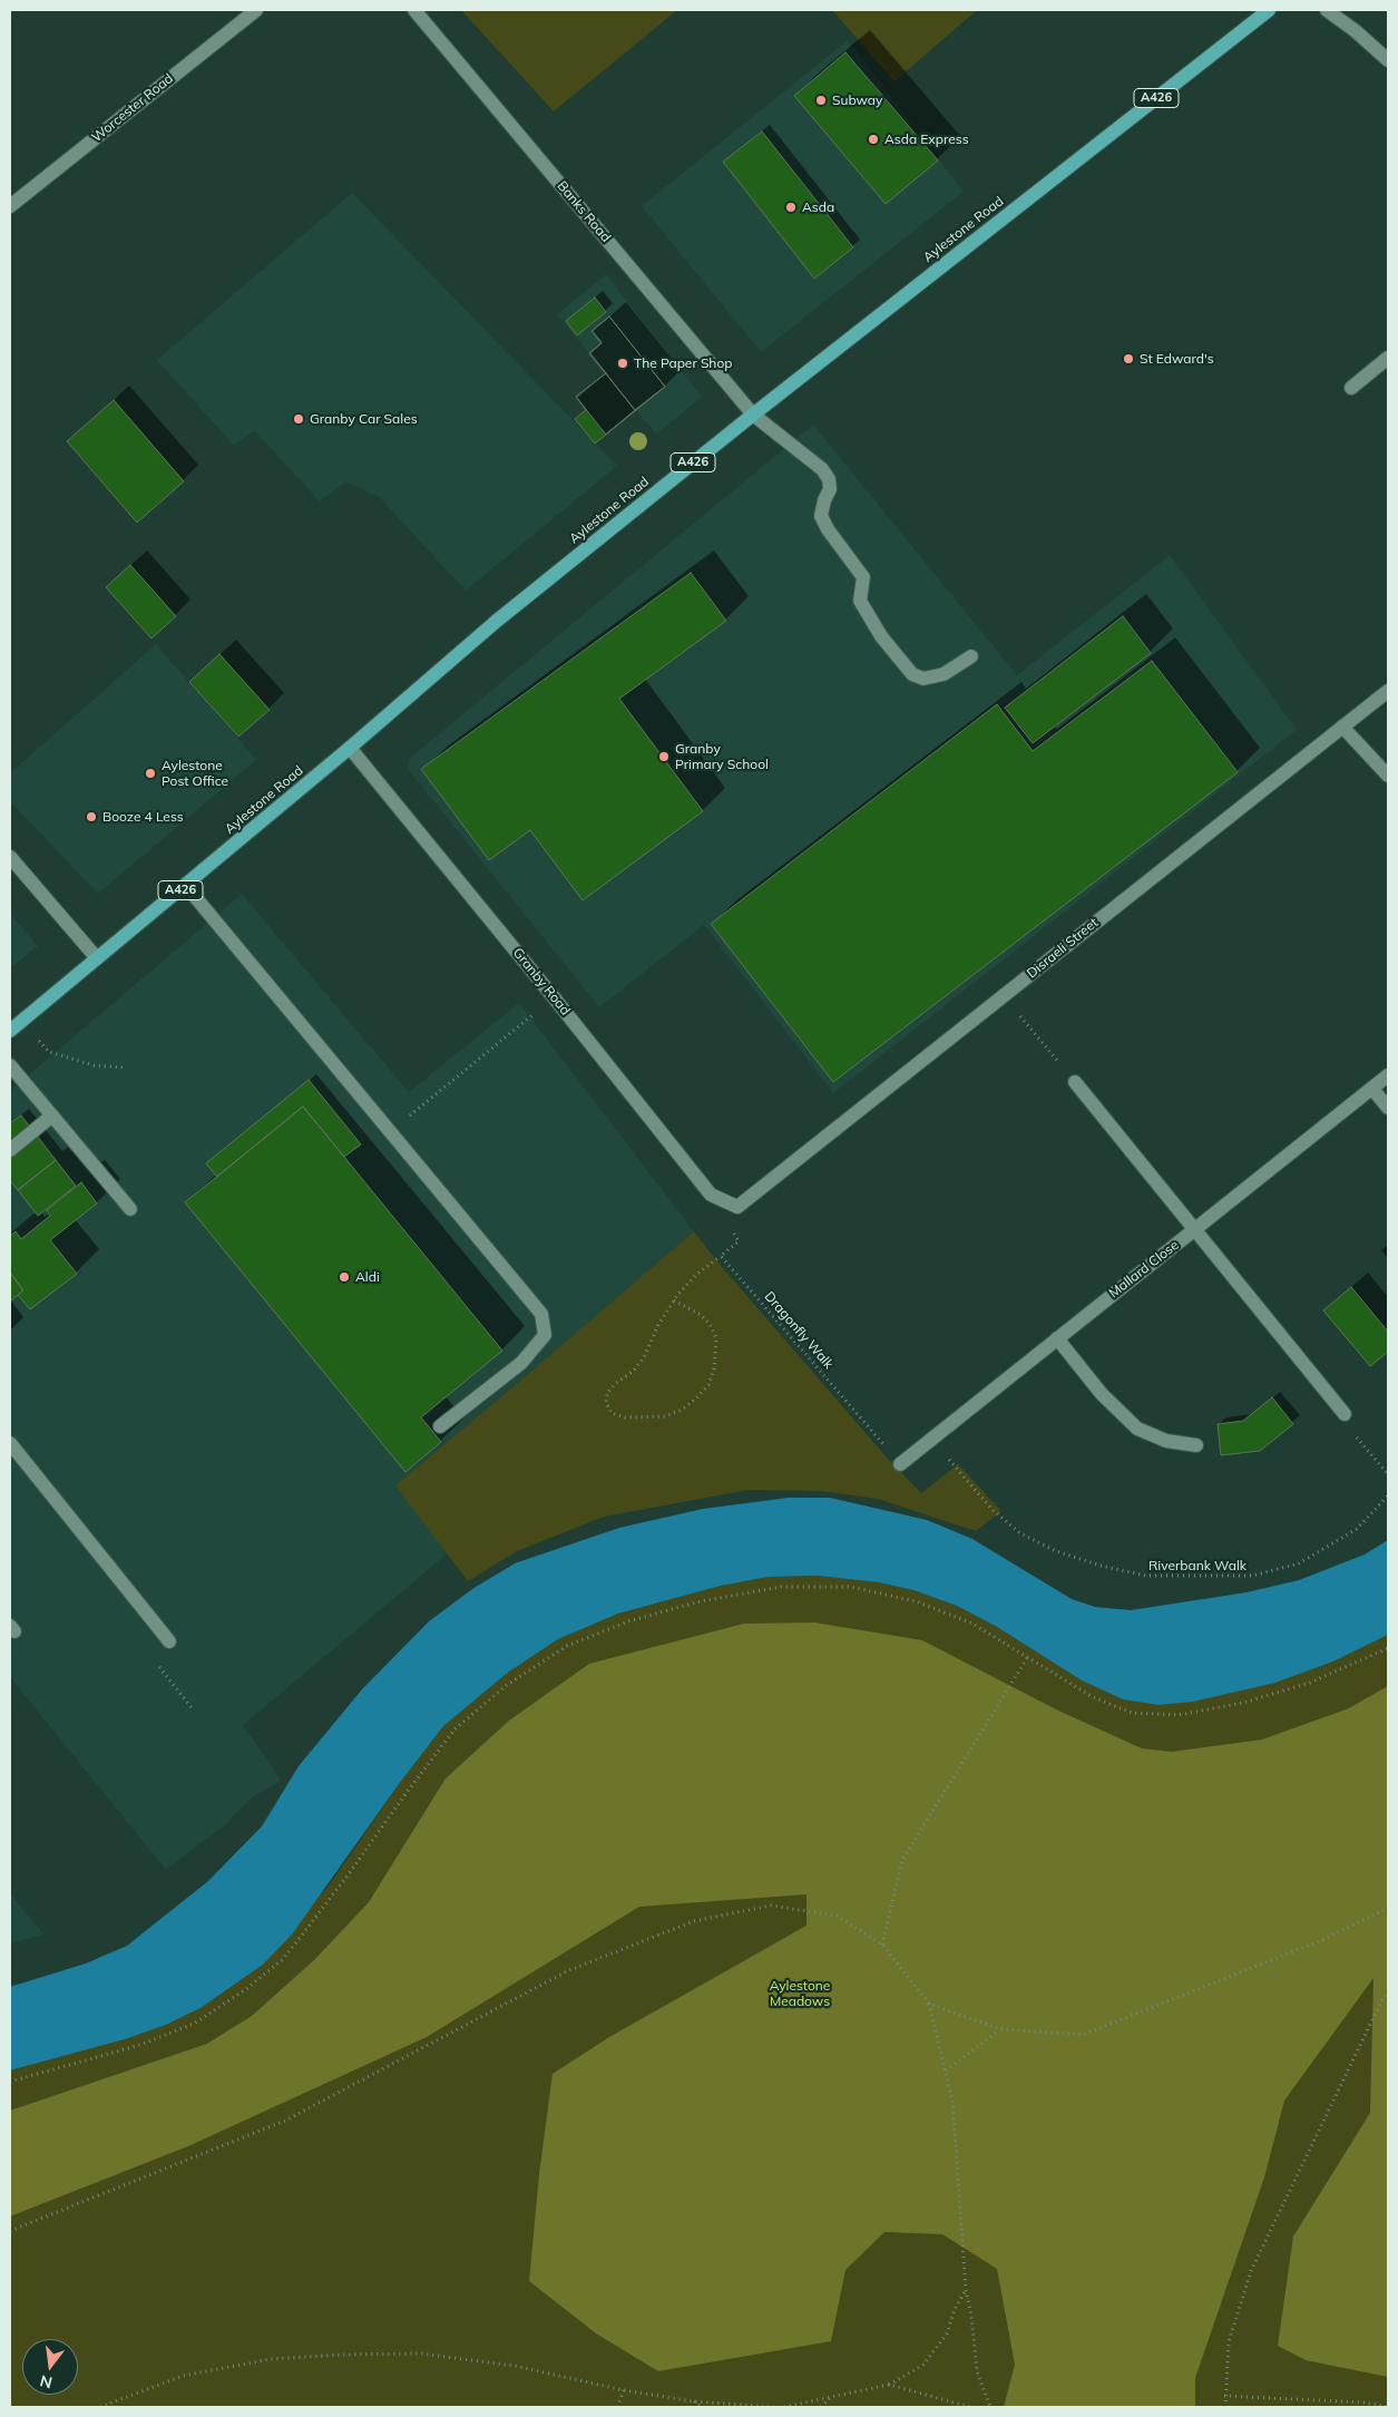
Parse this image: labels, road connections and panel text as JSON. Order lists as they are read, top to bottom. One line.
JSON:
{"streets":{"main road":["A426","Aylestone Road"],"street":["Worcester Road","Banks Road","Disraeli Street","Granby Road","Mallard Close"],"path":["Dragonfly Walk","Riverbank Walk"]},"crossings":[["Banks Road","Aylestone Road"],["Aylestone Road","Granby Road"],["Disraeli Street","Granby Road"],["Mallard Close","Dragonfly Walk"],["Mallard Close","Riverbank Walk"]],"parks":["Aylestone Meadows"],"places":["Subway","Asda Express","Asda","St Edward's","The Paper Shop","Granby Car Sales","Granby Primary School","Aylestone Post Office","Booze 4 Less","Aldi"],"north":"bottom"}
